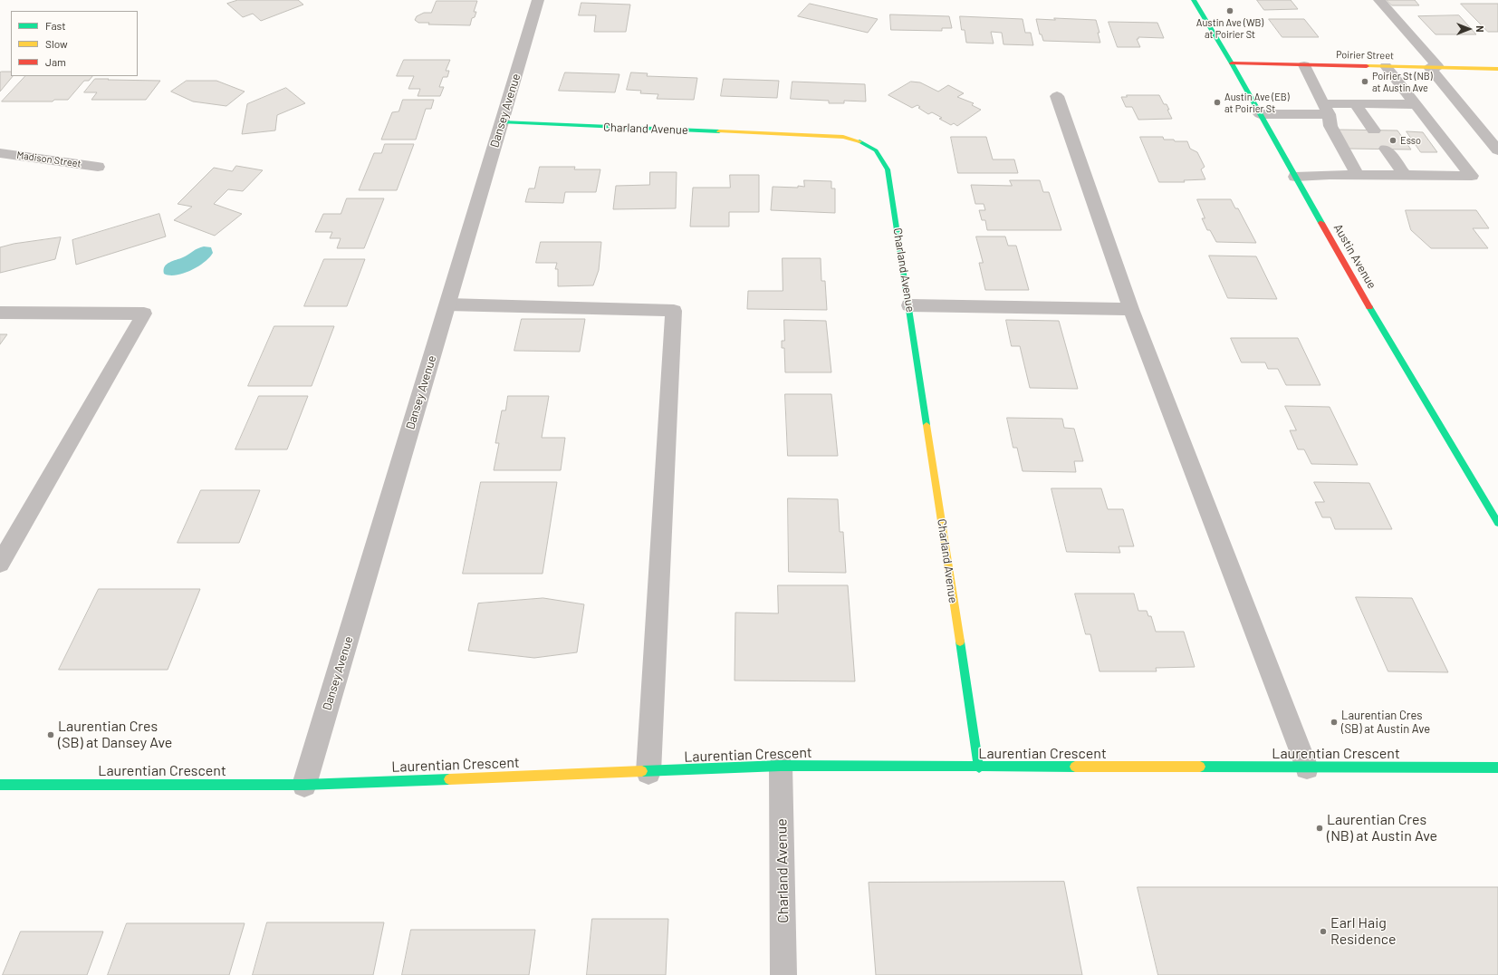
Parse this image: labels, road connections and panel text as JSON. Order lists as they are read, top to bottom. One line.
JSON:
{"streets":{"street":["Poirier Street","Dansey Avenue","Charland Avenue","Madison Street","Austin Avenue","Laurentian Crescent"]},"crossings":[["Poirier Street","Austin Avenue"],["Dansey Avenue","Charland Avenue"],["Dansey Avenue","Laurentian Crescent"],["Charland Avenue","Laurentian Crescent"]],"places":["Austin Ave (WB) at Poirier St","Poirier St (NB) at Austin Ave","Austin Ave (EB) at Poirier St","Esso","Laurentian Cres (SB) at Austin Ave","Laurentian Cres (SB) at Dansey Ave","Laurentian Cres (NB) at Austin Ave","Earl Haig Residence"],"legend":["Fast","Slow","Jam"],"north":"right"}
